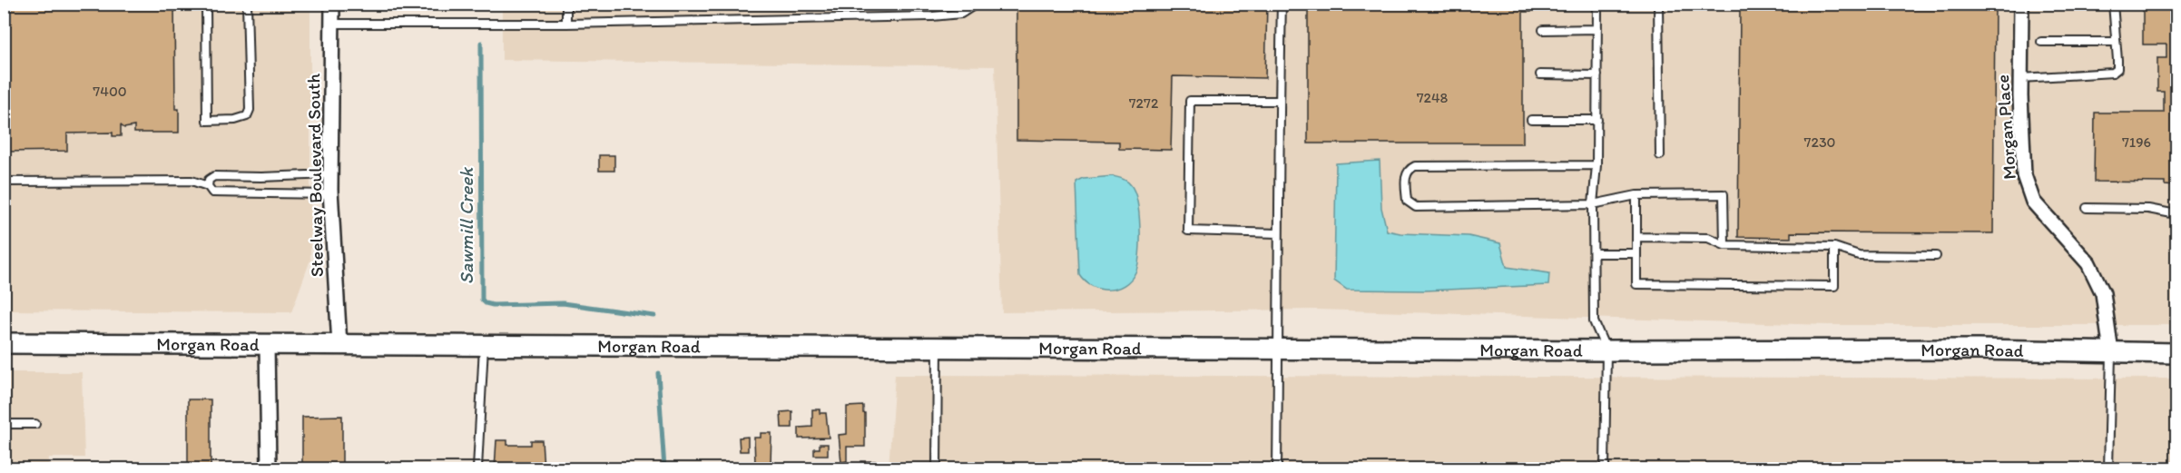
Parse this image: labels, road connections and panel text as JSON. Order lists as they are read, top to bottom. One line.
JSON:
{"streets":{"street":["Morgan Place","Steelway Boulevard South","Morgan Road"]},"crossings":[["Morgan Place","Morgan Road"],["Steelway Boulevard South","Morgan Road"]],"water":["Sawmill Creek"],"house_numbers":["7400","7248","7272","7230","7196"]}
